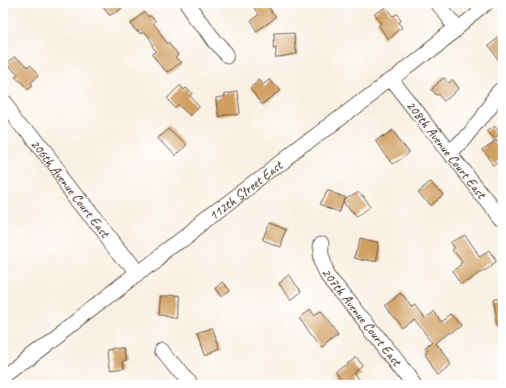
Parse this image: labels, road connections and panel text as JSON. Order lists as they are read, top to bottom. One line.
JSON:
{"streets":{"street":["208th Avenue Court East","206th Avenue Court East","112th Street East","207th Avenue Court East"]},"crossings":[["208th Avenue Court East","112th Street East"],["206th Avenue Court East","112th Street East"]]}
